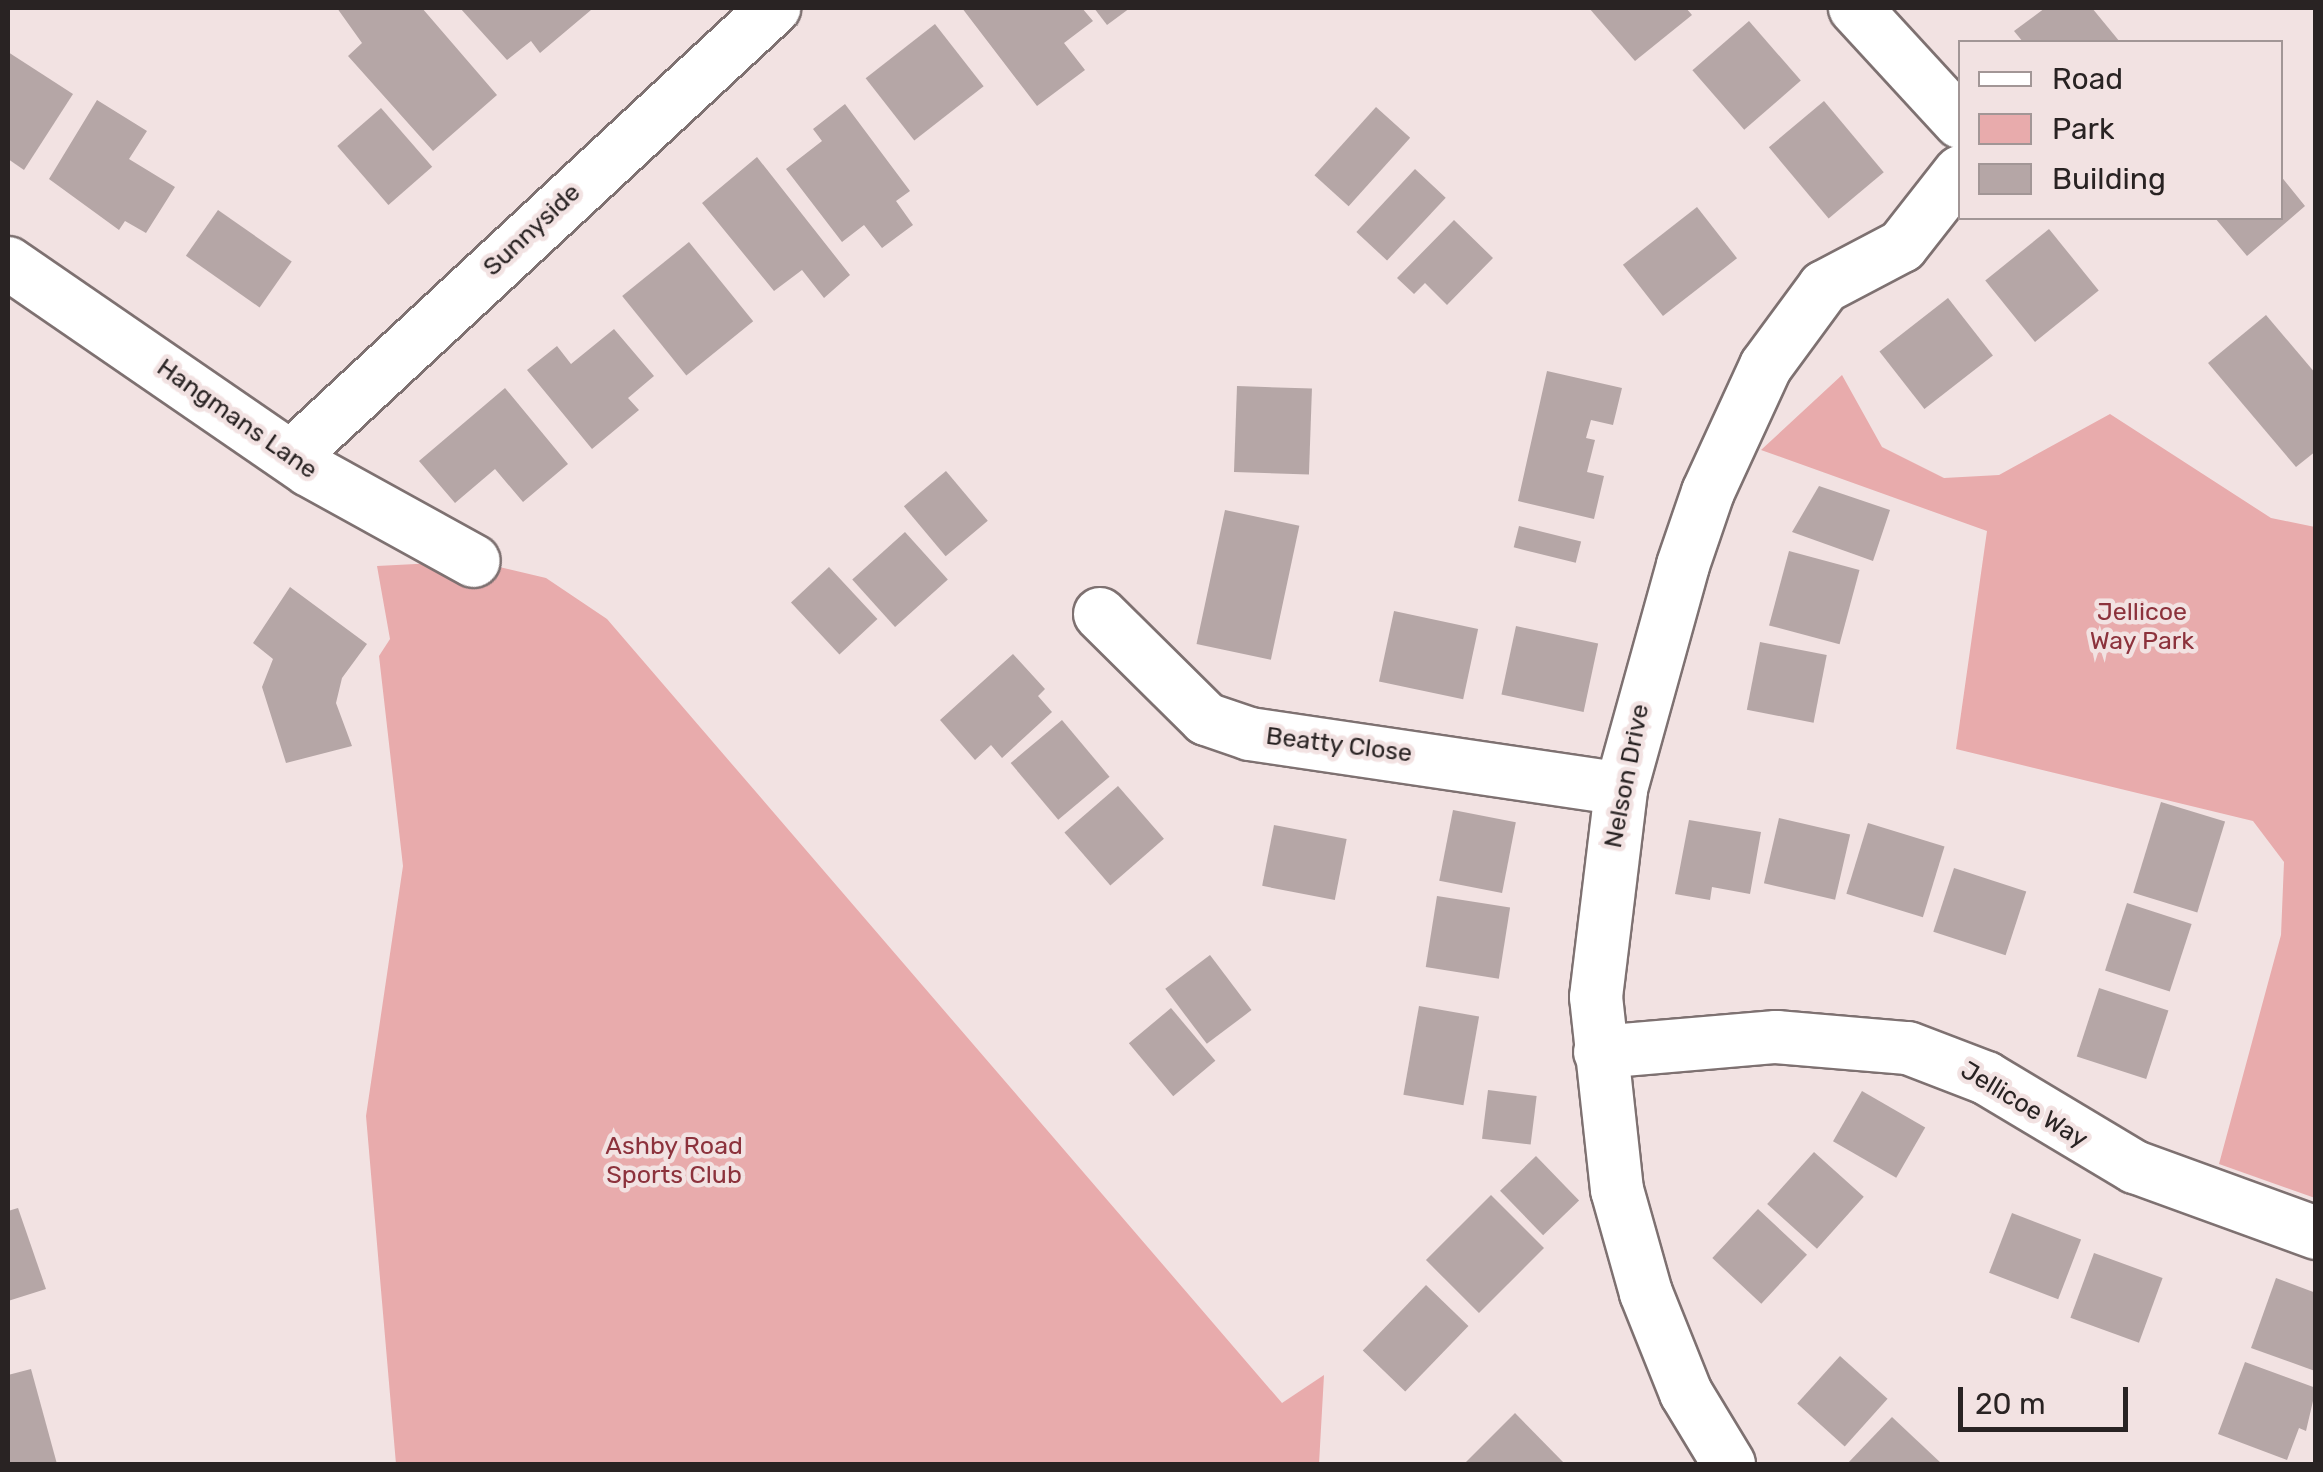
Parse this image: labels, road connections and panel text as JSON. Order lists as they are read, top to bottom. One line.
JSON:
{"streets":{"street":["Sunnyside","Hangmans Lane","Beatty Close","Nelson Drive","Jellicoe Way"]},"crossings":[["Sunnyside","Hangmans Lane"],["Beatty Close","Nelson Drive"],["Nelson Drive","Jellicoe Way"]],"parks":["Jellicoe Way Park","Ashby Road Sports Club"],"legend":["Road","Park","Building"],"scale_bar":"20 m"}
